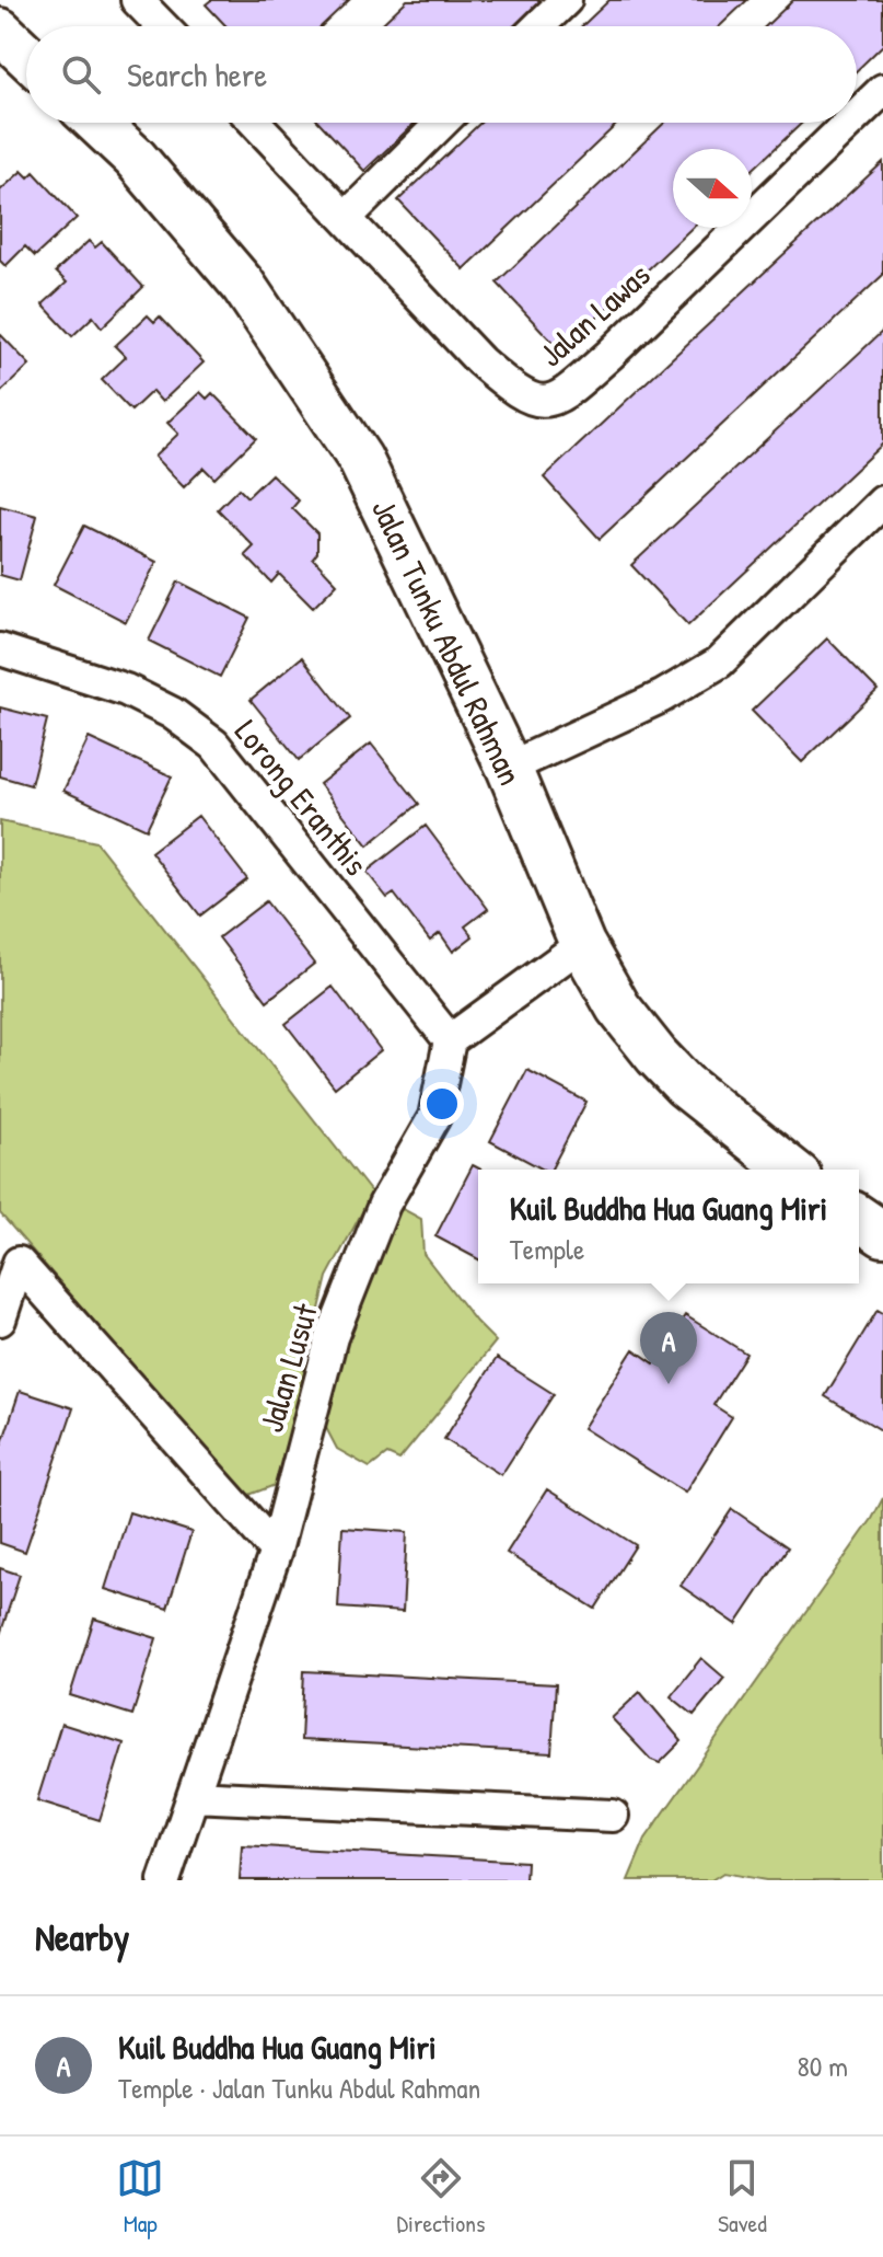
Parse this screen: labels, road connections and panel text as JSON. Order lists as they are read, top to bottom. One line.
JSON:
{"streets":{"street":["Jalan Lawas","Jalan Tunku Abdul Rahman","Lorong Eranthis","Jalan Lusut"]},"crossings":[["Lorong Eranthis","Jalan Lusut"]],"north":"right","page":{"search":"Search here","popup":["Kuil Buddha Hua Guang Miri","Temple"],"pins":"A","heading":"Nearby","list":[{"mark":"A","name":"Kuil Buddha Hua Guang Miri","note":"Temple · Jalan Tunku Abdul Rahman","value":"80 m"}],"nav":["Map","Directions","Saved"]}}
